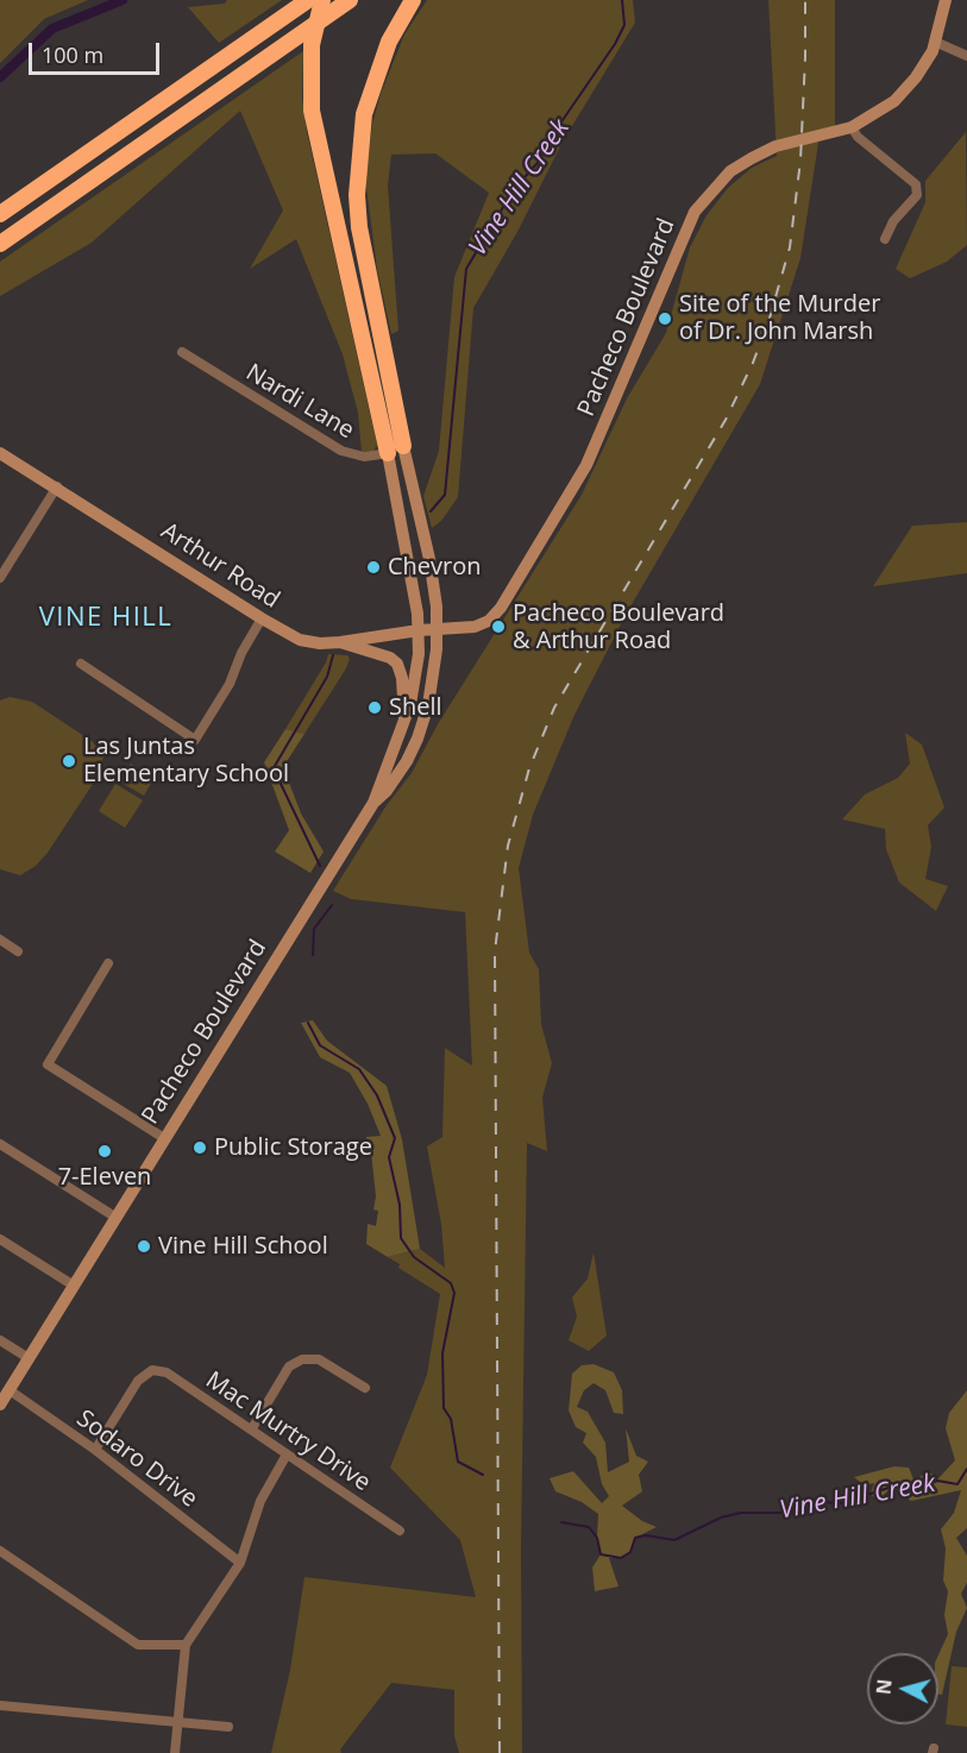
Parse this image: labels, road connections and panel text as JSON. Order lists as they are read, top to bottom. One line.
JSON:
{"streets":{"main road":["Pacheco Boulevard","Arthur Road"],"street":["Nardi Lane","Mac Murtry Drive","Sodaro Drive"]},"crossings":[["Pacheco Boulevard","Nardi Lane"],["Pacheco Boulevard","Arthur Road"],["Pacheco Boulevard","Sodaro Drive"],["Mac Murtry Drive","Sodaro Drive"]],"districts":["VINE HILL"],"water":["Vine Hill Creek"],"places":["Site of the Murder of Dr. John Marsh","Chevron","Pacheco Boulevard & Arthur Road","Shell","Las Juntas Elementary School","Public Storage","7-Eleven","Vine Hill School"],"scale_bar":"100 m","north":"left"}
